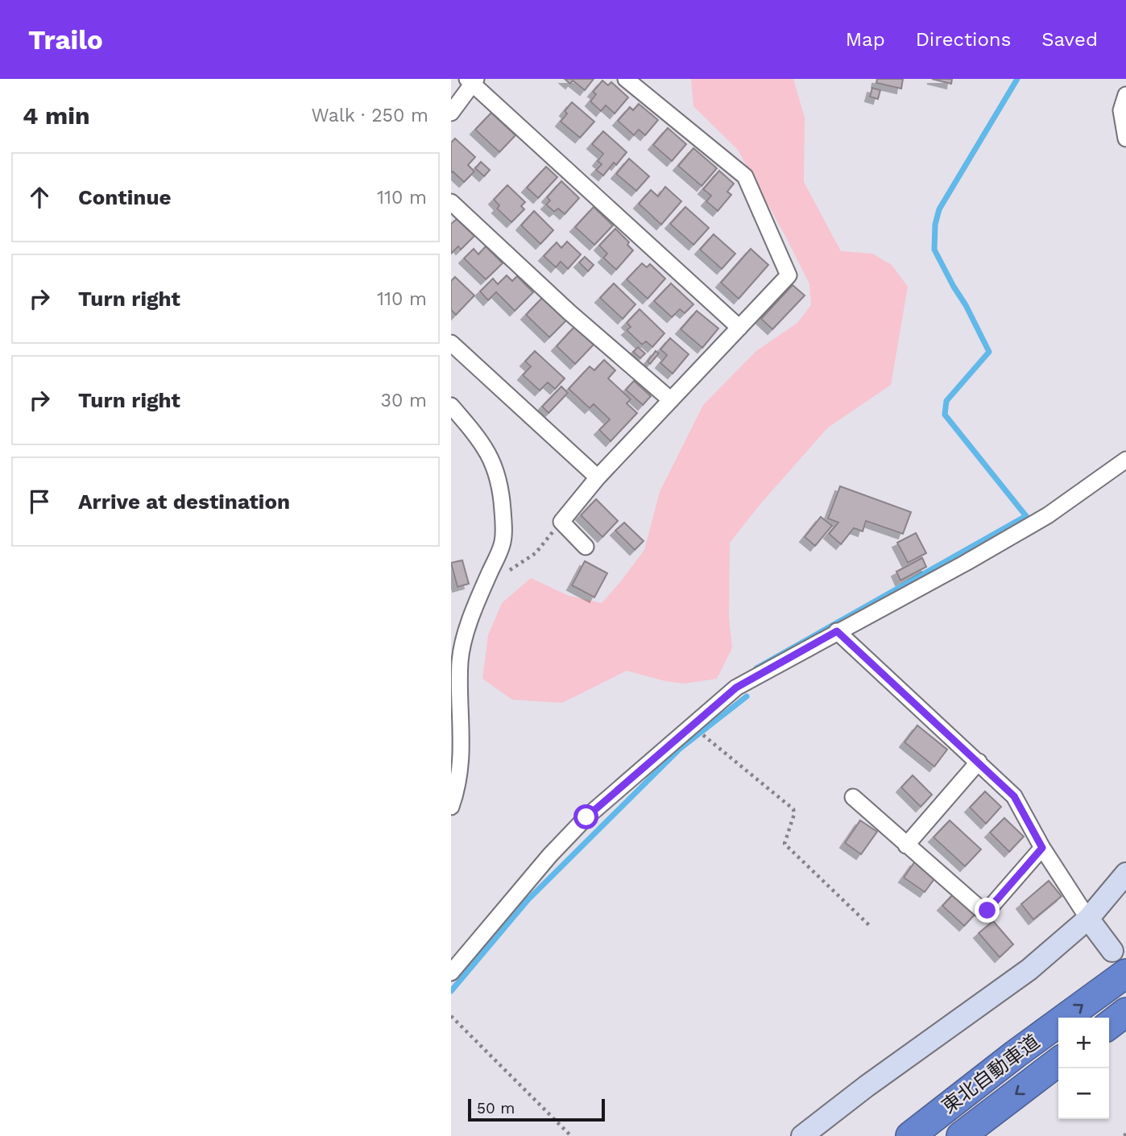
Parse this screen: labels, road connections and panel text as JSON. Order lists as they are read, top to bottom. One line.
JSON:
{"streets":{"highway":["東北自動車道"]},"scale_bar":"50 m","page":{"header":"Trailo","nav":["Map","Directions","Saved"],"heading":["4 min","Walk · 250 m"],"list":[["Continue","110 m"],["Turn right","110 m"],["Turn right","30 m"],"Arrive at destination"],"map_buttons":["+","−"],"scale":"50 m"}}
